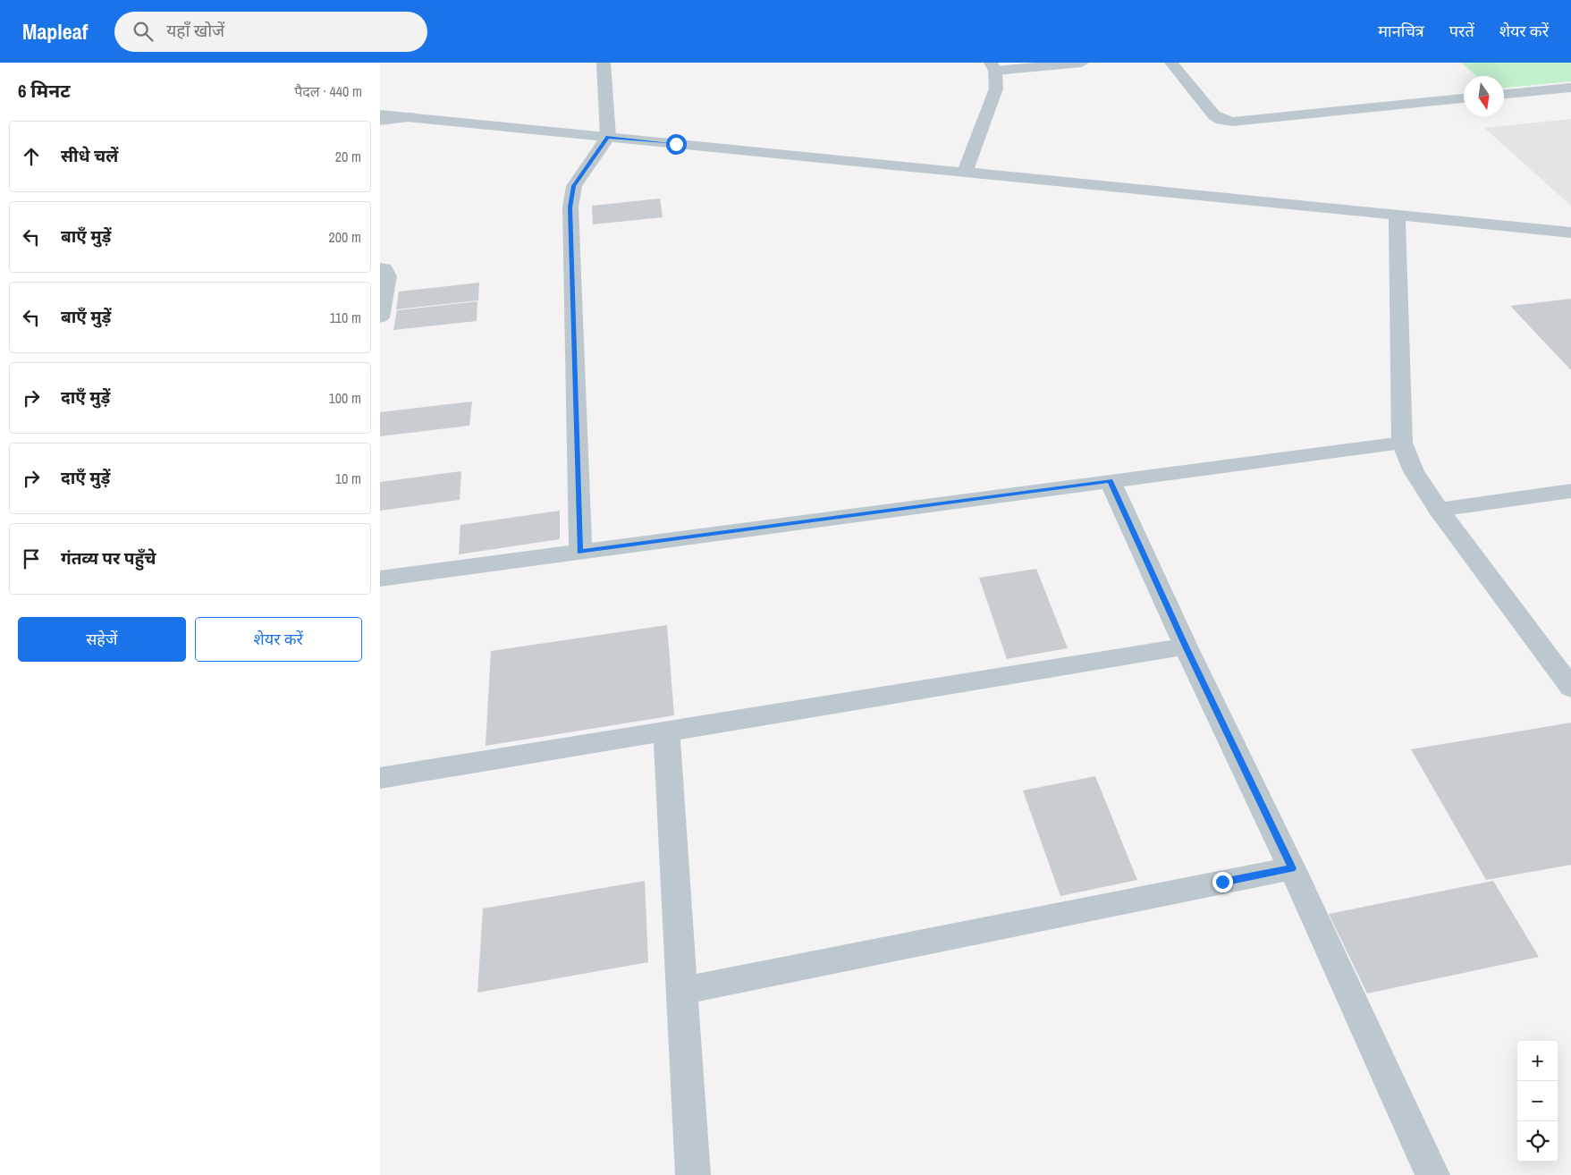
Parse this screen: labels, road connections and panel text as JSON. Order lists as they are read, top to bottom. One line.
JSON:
{"north":"bottom","page":{"header":"Mapleaf","search":"यहाँ खोजें","nav":["मानचित्र","परतें","शेयर करें"],"heading":["6 मिनट","पैदल · 440 m"],"list":[["सीधे चलें","20 m"],["बाएँ मुड़ें","200 m"],["बाएँ मुड़ें","110 m"],["दाएँ मुड़ें","100 m"],["दाएँ मुड़ें","10 m"],"गंतव्य पर पहुँचे"],"buttons":["सहेजें","शेयर करें"],"map_buttons":["+","−"]}}
